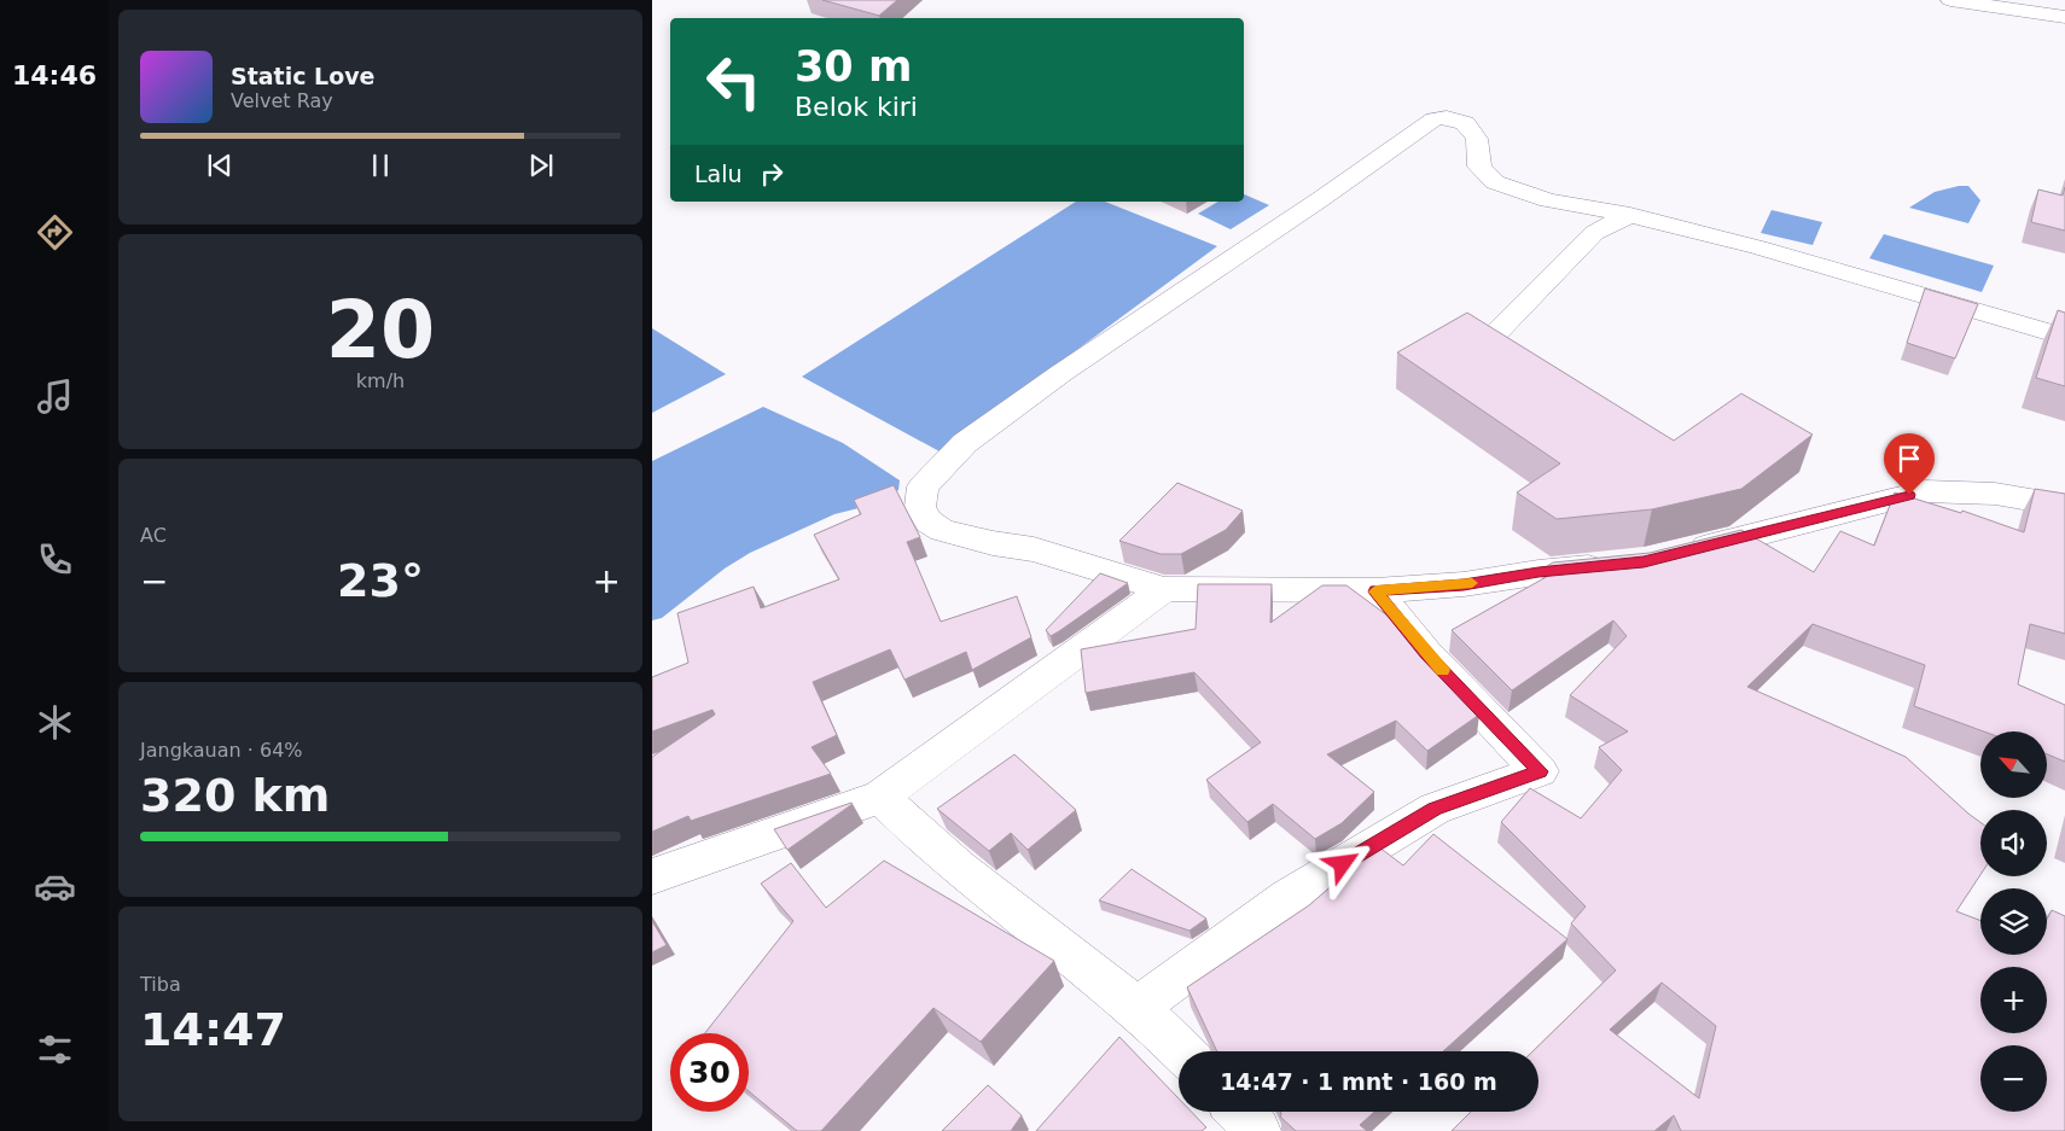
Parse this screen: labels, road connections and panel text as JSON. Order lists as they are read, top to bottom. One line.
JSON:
{"north":"top left","page":{"tabs":"14:46","turn":["30 m","Belok kiri"],"song":["Static Love","Velvet Ray"],"then":"Lalu","tile":[["20","km/h"],"AC",["Jangkauan · 64%","320 km"],["Tiba","14:47"]],"heat":["−","23°","+"],"map_buttons":["+","−"],"limit":"30","trip":"14:47 · 1 mnt · 160 m"}}
